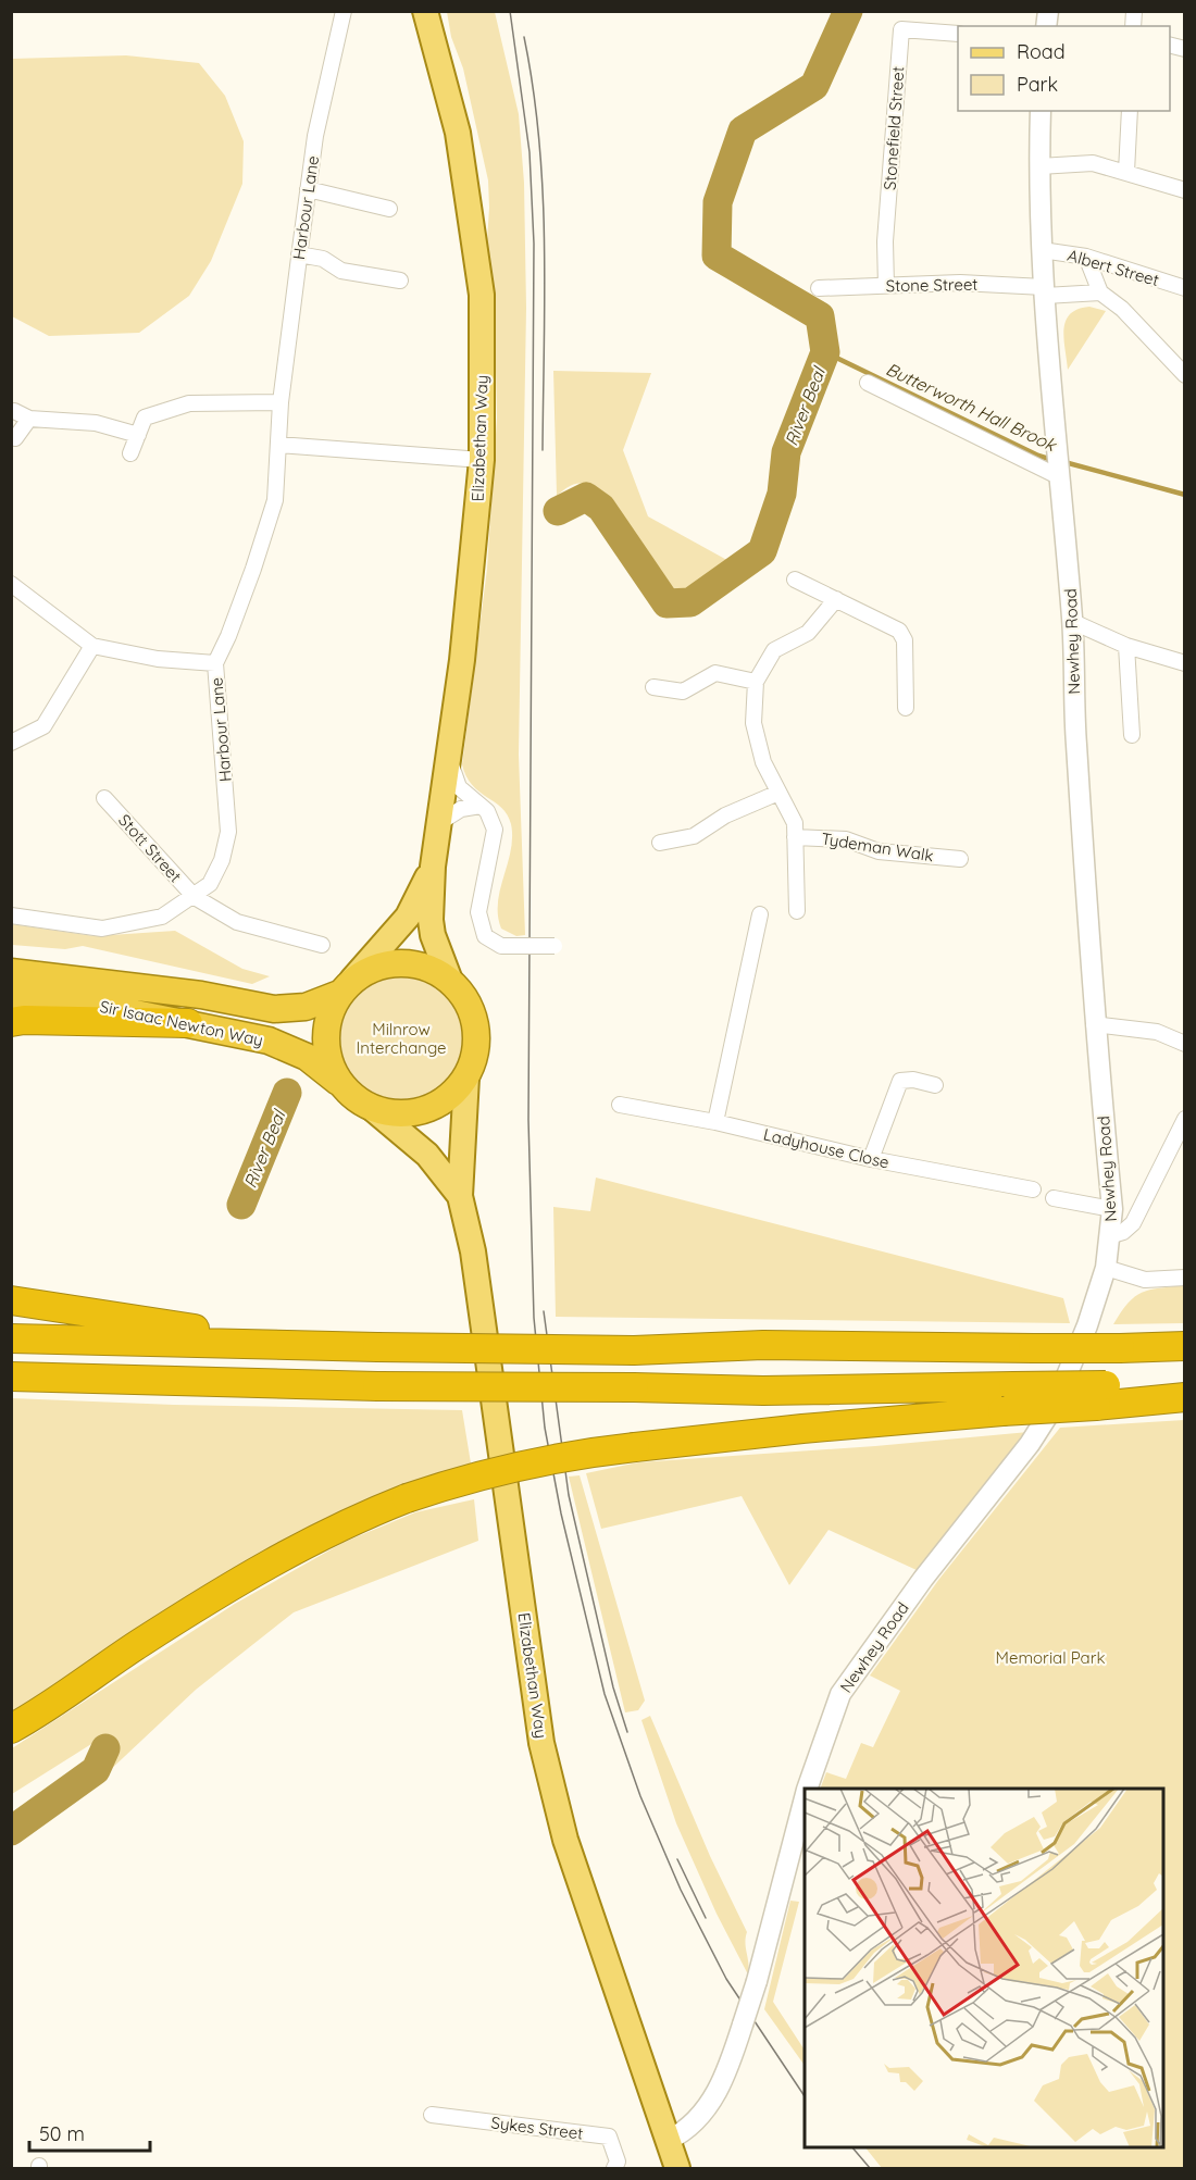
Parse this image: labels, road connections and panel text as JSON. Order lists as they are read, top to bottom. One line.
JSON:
{"streets":{"highway":["Sir Isaac Newton Way"],"main road":["Elizabethan Way"],"street":["Stonefield Street","Harbour Lane","Albert Street","Stone Street","Newhey Road","Tydeman Walk","Stott Street","Ladyhouse Close","Sykes Street"]},"crossings":[["Stonefield Street","Stone Street"],["Harbour Lane","Stott Street"],["Albert Street","Newhey Road"],["Stone Street","Newhey Road"],["Elizabethan Way","Newhey Road"],["Elizabethan Way","Sir Isaac Newton Way"]],"water":["River Beal","Butterworth Hall Brook"],"parks":["Milnrow Interchange","Memorial Park"],"legend":["Road","Park"],"scale_bar":"50 m"}
